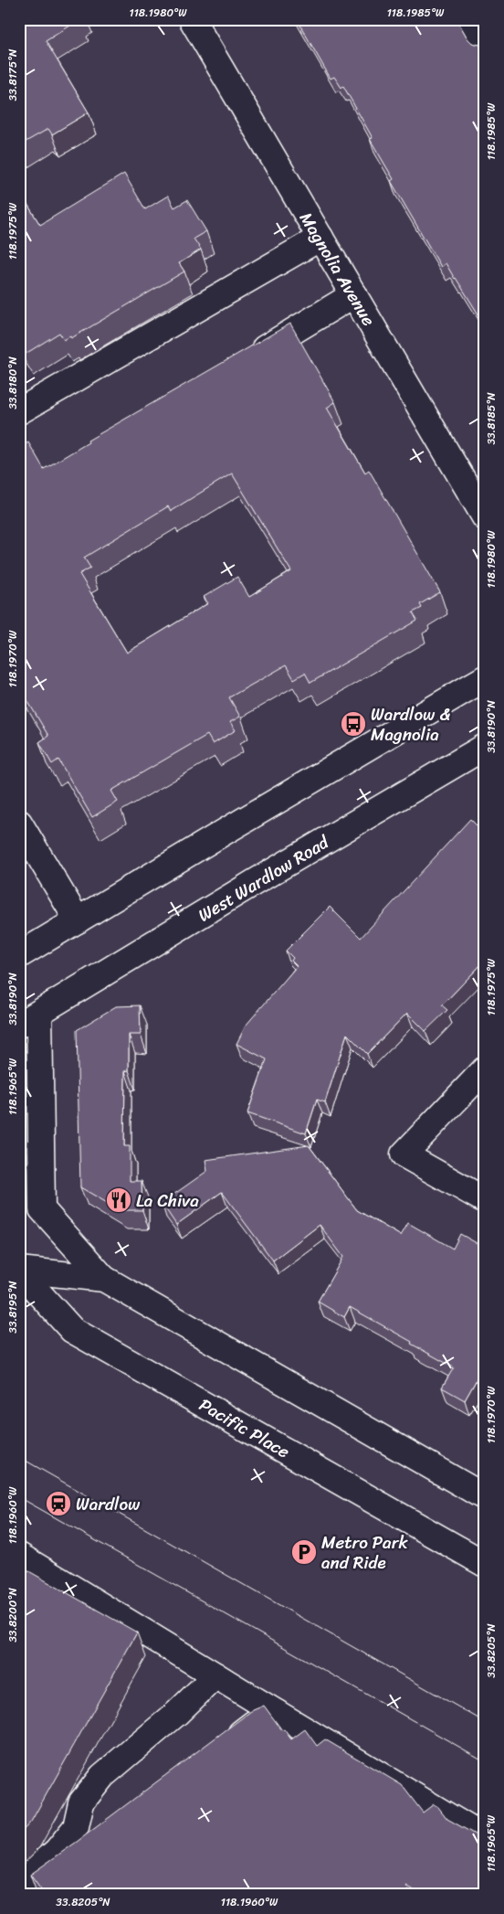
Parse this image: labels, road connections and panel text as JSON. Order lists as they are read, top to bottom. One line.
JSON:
{"streets":{"main road":["Magnolia Avenue","West Wardlow Road","Pacific Place"]},"places":{"bus stop":["Wardlow & Magnolia"],"restaurant":["La Chiva"],"station":["Wardlow"],"parking":["Metro Park and Ride"]},"coordinates":["118.1980°W","118.1985°W","33.8175°N","118.1975°W","33.8180°N","33.8185°N","118.1970°W","33.8190°N","118.1965°W","33.8195°N","118.1960°W","33.8200°N","33.8205°N"]}
